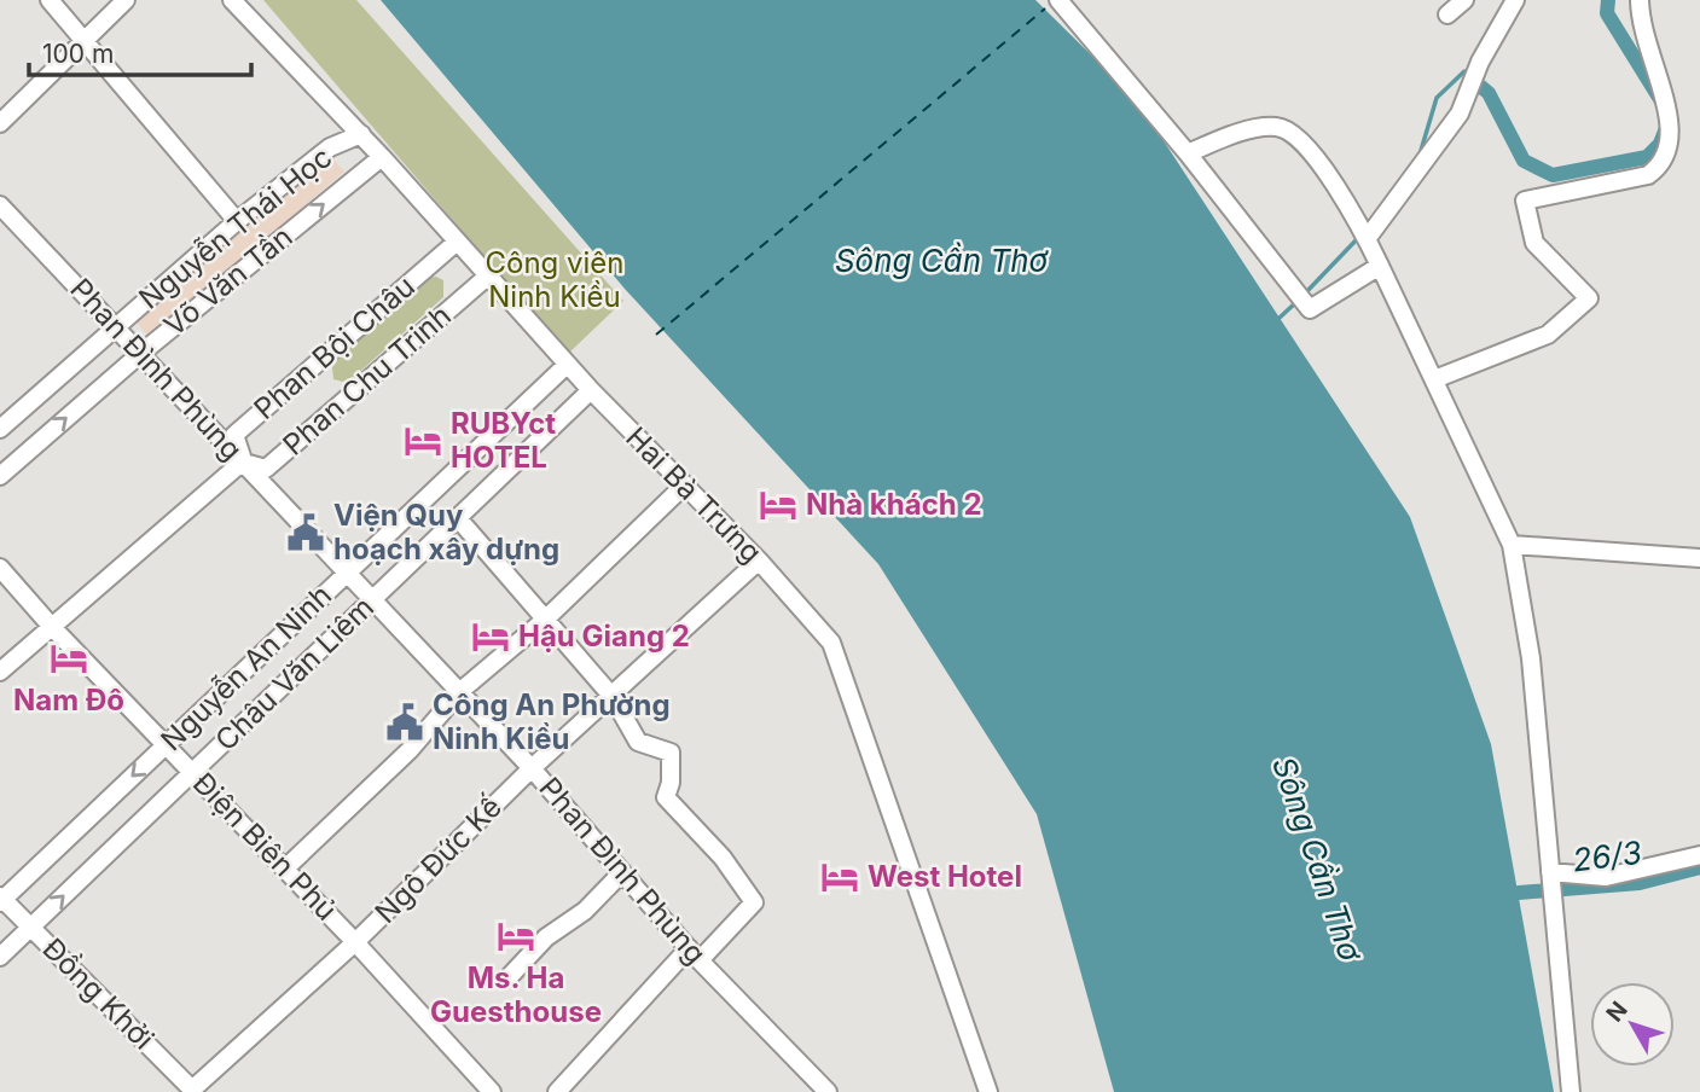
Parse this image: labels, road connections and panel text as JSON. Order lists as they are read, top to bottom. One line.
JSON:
{"streets":{"street":["Nguyễn Thái Học","Võ Văn Tần","Phan Bội Châu","Phan Đình Phùng","Phan Chu Trinh","Hai Bà Trưng","Nguyễn An Ninh","Châu Văn Liêm","Điện Biên Phủ","Ngô Đức Kế","Đồng Khởi"]},"crossings":[["Nguyễn Thái Học","Phan Đình Phùng"],["Nguyễn Thái Học","Hai Bà Trưng"],["Võ Văn Tần","Phan Đình Phùng"],["Võ Văn Tần","Hai Bà Trưng"],["Phan Bội Châu","Phan Đình Phùng"],["Phan Bội Châu","Phan Chu Trinh"],["Phan Bội Châu","Hai Bà Trưng"],["Phan Đình Phùng","Phan Chu Trinh"],["Phan Đình Phùng","Nguyễn An Ninh"],["Phan Đình Phùng","Châu Văn Liêm"],["Phan Đình Phùng","Ngô Đức Kế"],["Phan Chu Trinh","Hai Bà Trưng"],["Hai Bà Trưng","Nguyễn An Ninh"],["Hai Bà Trưng","Châu Văn Liêm"],["Hai Bà Trưng","Ngô Đức Kế"],["Nguyễn An Ninh","Điện Biên Phủ"],["Nguyễn An Ninh","Đồng Khởi"],["Châu Văn Liêm","Điện Biên Phủ"],["Châu Văn Liêm","Đồng Khởi"],["Điện Biên Phủ","Ngô Đức Kế"],["Ngô Đức Kế","Đồng Khởi"]],"water":["Sông Cần Thơ","26/3"],"parks":["Công viên Ninh Kiều"],"places":{"hotel":["RUBYct HOTEL","Nhà khách 2","Hậu Giang 2","Nam Đô","West Hotel","Ms. Ha Guesthouse"],"public building":["Viện Quy hoạch xây dựng","Công An Phường Ninh Kiều"]},"scale_bar":"100 m","north":"top left"}
